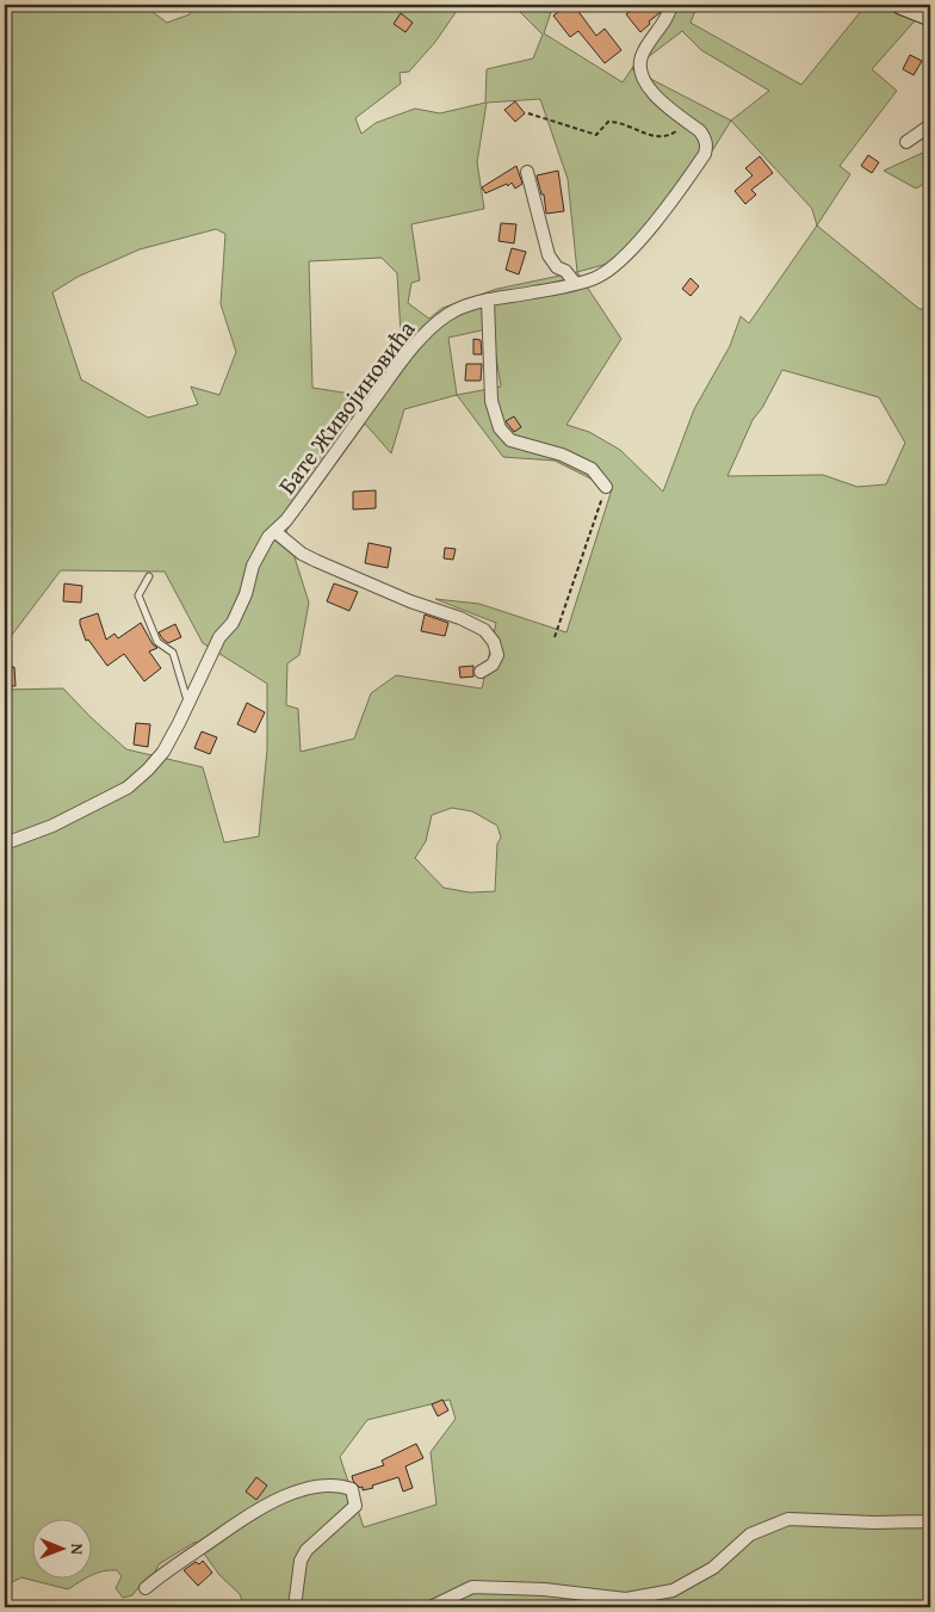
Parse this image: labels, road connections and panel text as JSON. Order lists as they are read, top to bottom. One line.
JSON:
{"streets":{"street":["Бате Живојиновића"]},"north":"right"}
